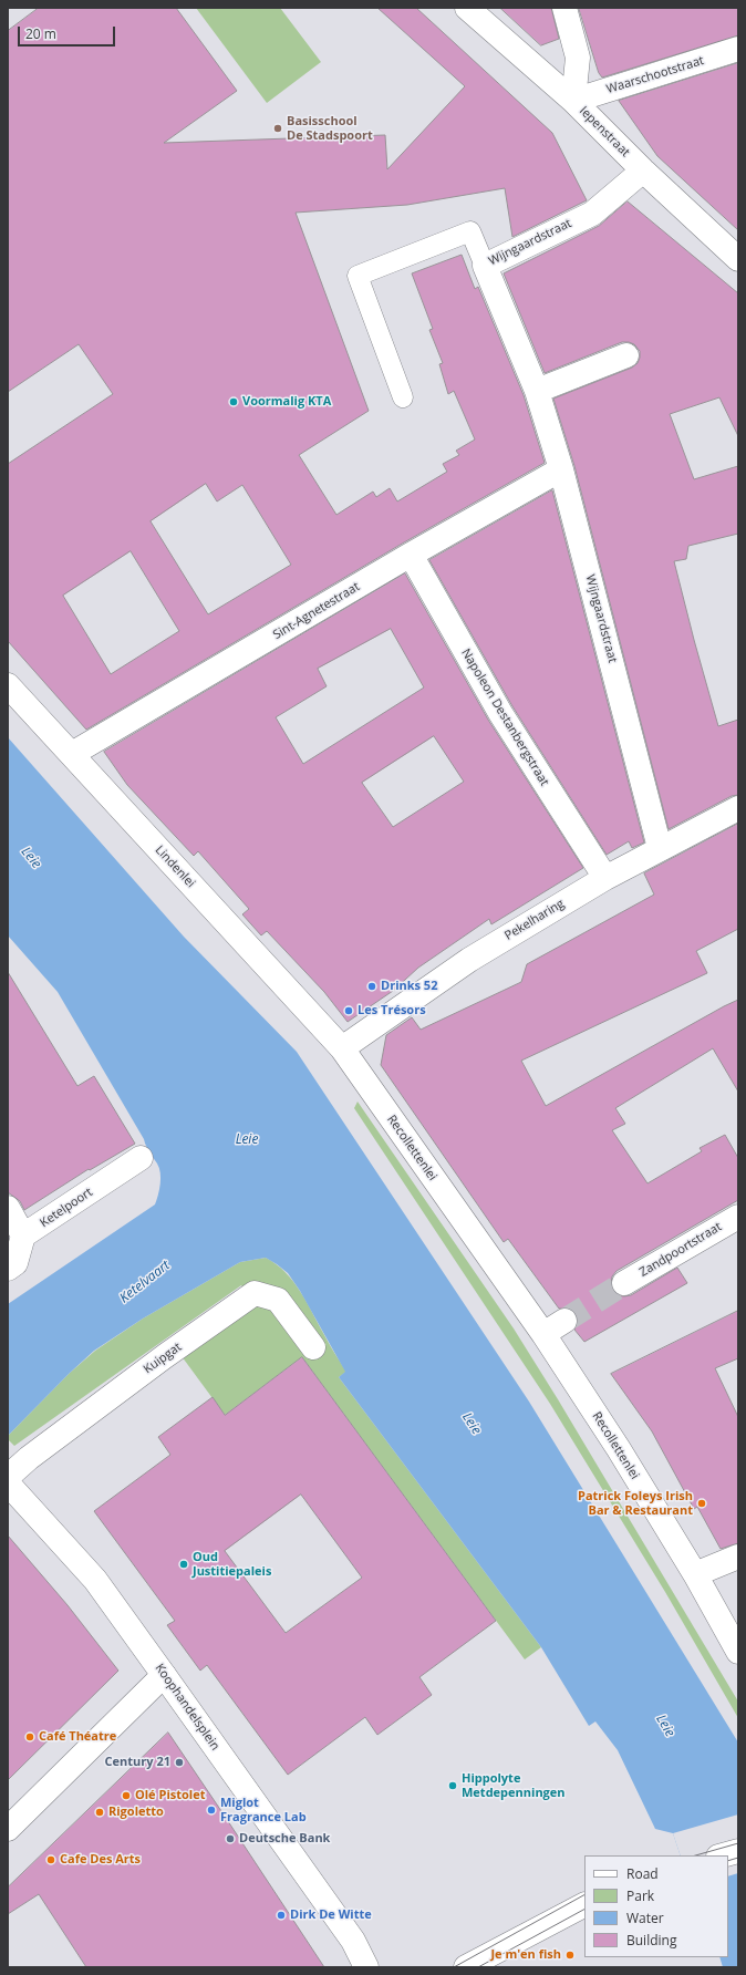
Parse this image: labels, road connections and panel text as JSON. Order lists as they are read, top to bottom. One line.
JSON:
{"streets":{"street":["Waarschootstraat","Iepenstraat","Wijngaardstraat","Sint-Agnetestraat","Napoleon Destanbergstraat","Lindenlei","Pekelharing","Recollettenlei","Ketelpoort","Zandpoortstraat","Kuipgat","Koophandelsplein"]},"crossings":[["Waarschootstraat","Iepenstraat"],["Iepenstraat","Wijngaardstraat"],["Wijngaardstraat","Sint-Agnetestraat"],["Wijngaardstraat","Pekelharing"],["Sint-Agnetestraat","Napoleon Destanbergstraat"],["Sint-Agnetestraat","Lindenlei"],["Napoleon Destanbergstraat","Pekelharing"],["Lindenlei","Pekelharing"],["Lindenlei","Recollettenlei"],["Pekelharing","Recollettenlei"]],"water":["Leie","Ketelvaart"],"places":["Basisschool De Stadspoort","Voormalig KTA","Drinks 52","Les Trésors","Patrick Foleys Irish Bar & Restaurant","Oud Justitiepaleis","Café Théatre","Century 21","Hippolyte Metdepenningen","Olé Pistolet","Miglot Fragrance Lab","Rigoletto","Deutsche Bank","Cafe Des Arts","Dirk De Witte","Je m'en fish"],"legend":["Road","Park","Water","Building"],"scale_bar":"20 m"}
